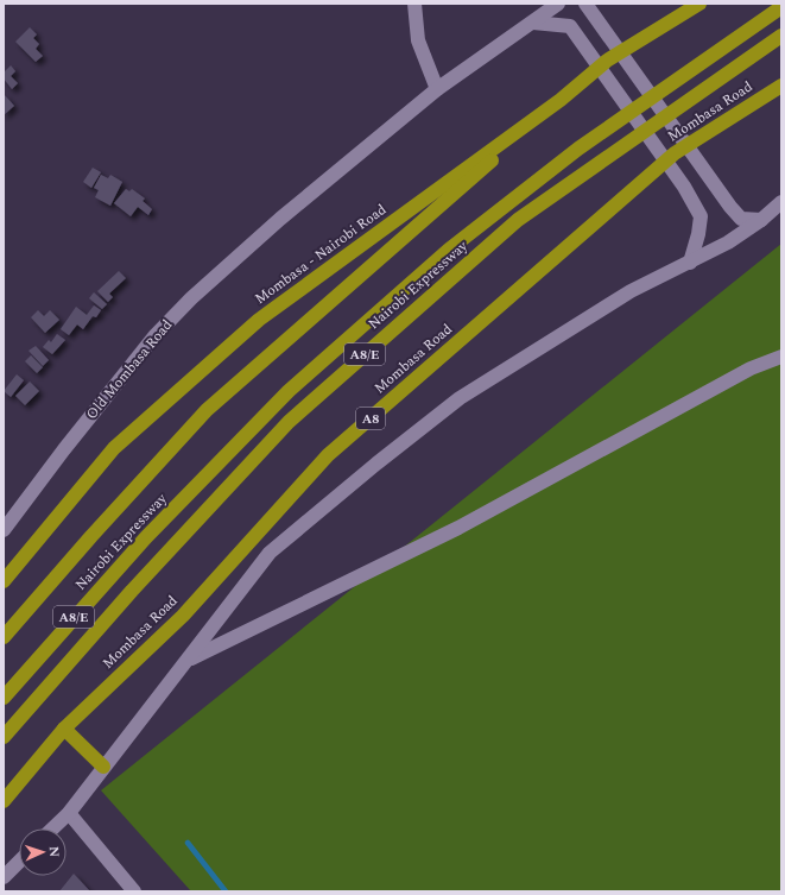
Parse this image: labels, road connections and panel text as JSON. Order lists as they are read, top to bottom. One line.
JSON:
{"streets":{"highway":["Mombasa Road","Mombasa - Nairobi Road","Nairobi Expressway","A8/E","A8"],"street":["Old Mombasa Road"]},"north":"right"}
